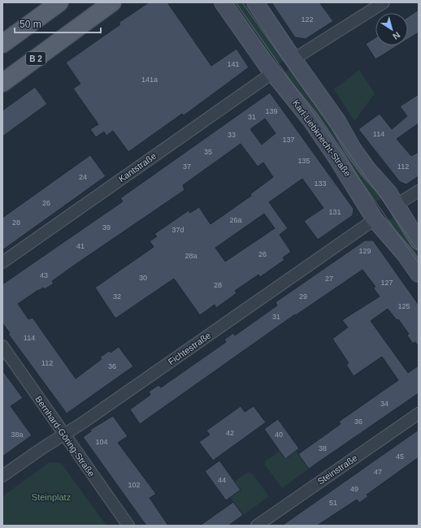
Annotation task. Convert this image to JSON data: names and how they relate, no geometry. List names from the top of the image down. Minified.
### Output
{"streets":{"main road":["B 2","Karl-Liebknecht-Straße"],"street":["Kantstraße","Fichtestraße","Bernhard-Göring-Straße","Steinstraße"]},"crossings":[["Karl-Liebknecht-Straße","Kantstraße"],["Karl-Liebknecht-Straße","Fichtestraße"],["Fichtestraße","Bernhard-Göring-Straße"]],"parks":["Steinplatz"],"house_numbers":["122","141","141a","139","31","114","33","137","35","135","37","112","24","133","26","131","26a","28","39","37d","41","129","26","28a","43","30","27","127","28","32","29","125","31","114","112","36","34","36","42","38a","40","104","38","45","47","44","102","49","51"],"scale_bar":"50 m","north":"bottom right"}
